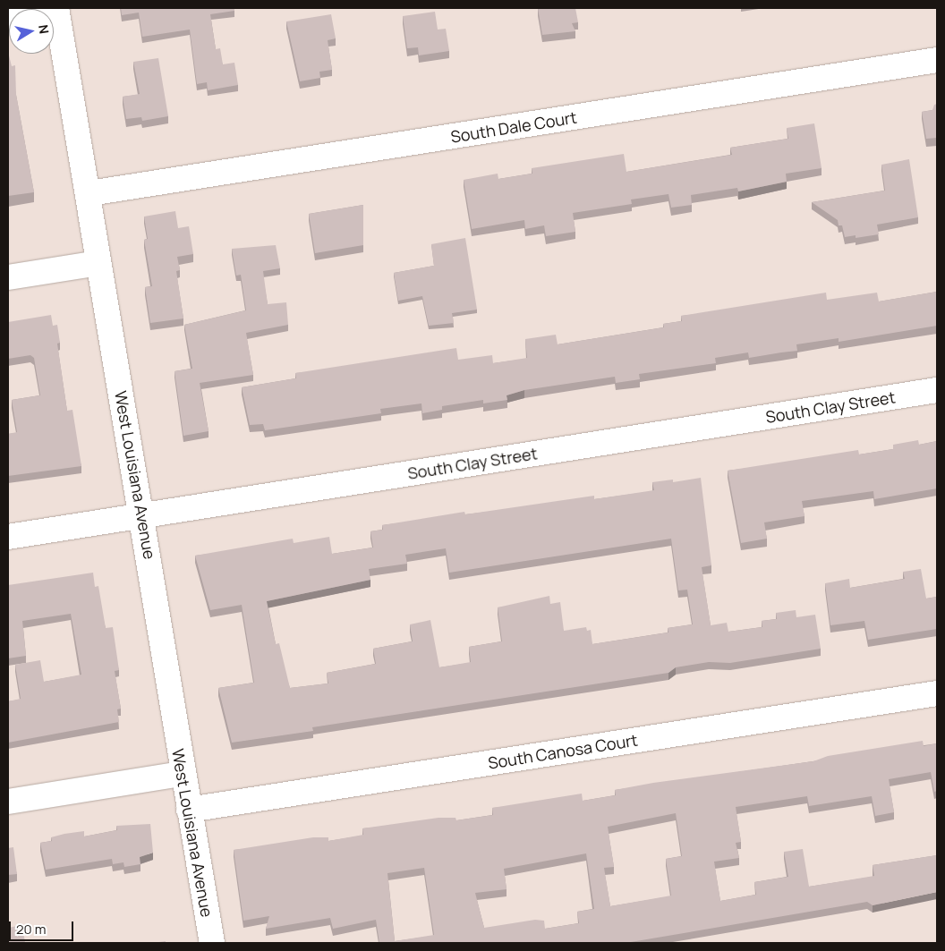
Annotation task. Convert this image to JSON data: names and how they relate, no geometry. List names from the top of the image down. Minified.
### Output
{"streets":{"street":["South Dale Court","South Clay Street","West Louisiana Avenue","South Canosa Court"]},"crossings":[["South Dale Court","West Louisiana Avenue"],["South Clay Street","West Louisiana Avenue"],["West Louisiana Avenue","South Canosa Court"]],"scale_bar":"20 m","north":"right"}
